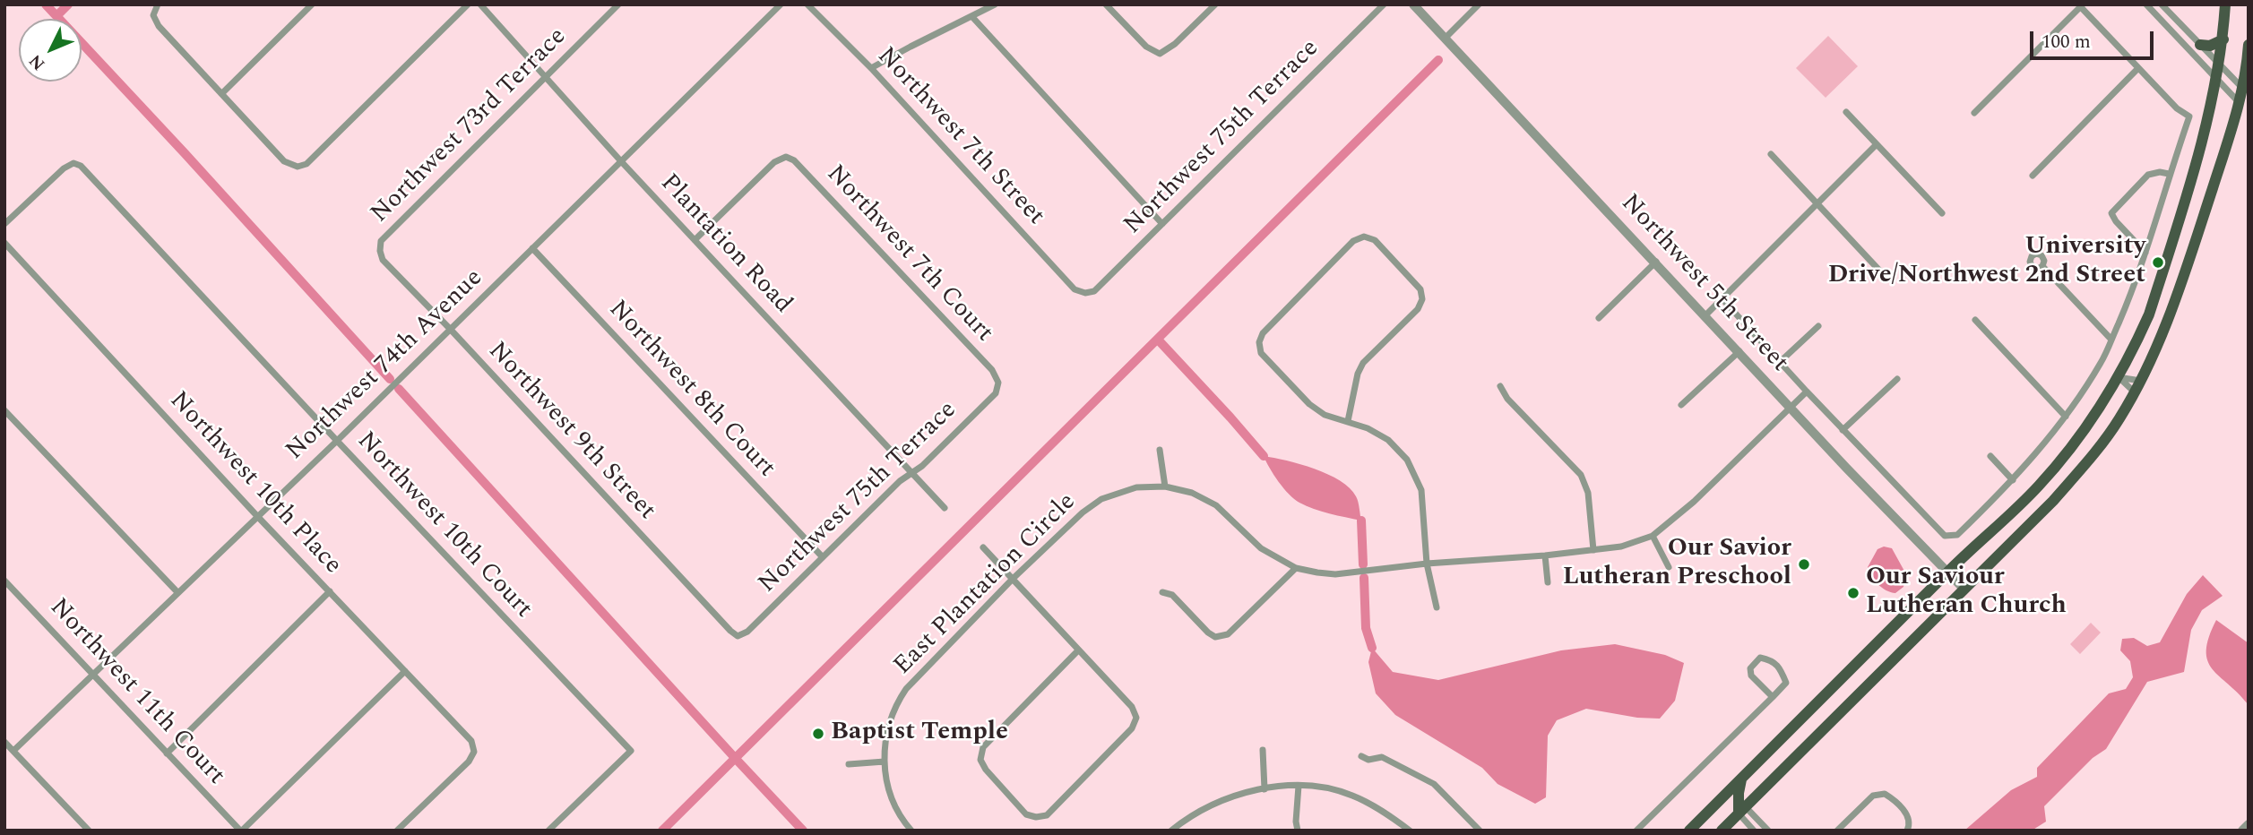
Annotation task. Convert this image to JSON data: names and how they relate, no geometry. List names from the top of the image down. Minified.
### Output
{"streets":{"street":["Northwest 73rd Terrace","Northwest 7th Street","Northwest 75th Terrace","Plantation Road","Northwest 7th Court","Northwest 5th Street","Northwest 74th Avenue","Northwest 8th Court","Northwest 9th Street","Northwest 10th Place","Northwest 10th Court","East Plantation Circle","Northwest 11th Court"]},"crossings":[["Northwest 73rd Terrace","Plantation Road"],["Northwest 73rd Terrace","Northwest 9th Street"],["Northwest 7th Street","Northwest 75th Terrace"],["Northwest 75th Terrace","Plantation Road"],["Northwest 75th Terrace","Northwest 7th Court"],["Northwest 75th Terrace","Northwest 8th Court"],["Northwest 75th Terrace","Northwest 9th Street"],["Plantation Road","Northwest 7th Court"],["Plantation Road","Northwest 74th Avenue"],["Northwest 5th Street","East Plantation Circle"],["Northwest 74th Avenue","Northwest 8th Court"],["Northwest 74th Avenue","Northwest 9th Street"],["Northwest 74th Avenue","Northwest 10th Place"],["Northwest 74th Avenue","Northwest 10th Court"],["Northwest 74th Avenue","Northwest 11th Court"]],"places":["University Drive/Northwest 2nd Street","Our Savior Lutheran Preschool","Our Saviour Lutheran Church","Baptist Temple"],"scale_bar":"100 m","north":"bottom left"}
